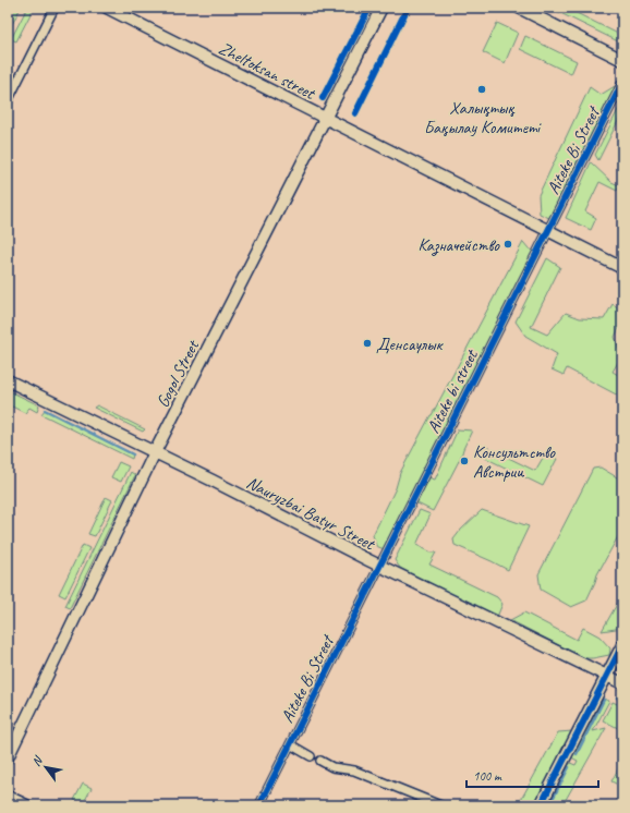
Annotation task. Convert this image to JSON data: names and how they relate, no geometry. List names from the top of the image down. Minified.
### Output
{"streets":{"main road":["Zheltoksan street","Gogol Street","Nauryzbai Batyr Street"],"street":["Aiteke Bi Street","Aiteke bi street"]},"crossings":[["Zheltoksan street","Aiteke Bi Street"],["Zheltoksan street","Gogol Street"],["Zheltoksan street","Aiteke bi street"],["Aiteke Bi Street","Aiteke bi street"],["Aiteke Bi Street","Nauryzbai Batyr Street"],["Gogol Street","Nauryzbai Batyr Street"],["Aiteke bi street","Nauryzbai Batyr Street"]],"places":["Халықтық Бақылау Комитеті","Казначейство","Денсаулык","Консультство Австрии"],"scale_bar":"100 m","north":"top left"}
